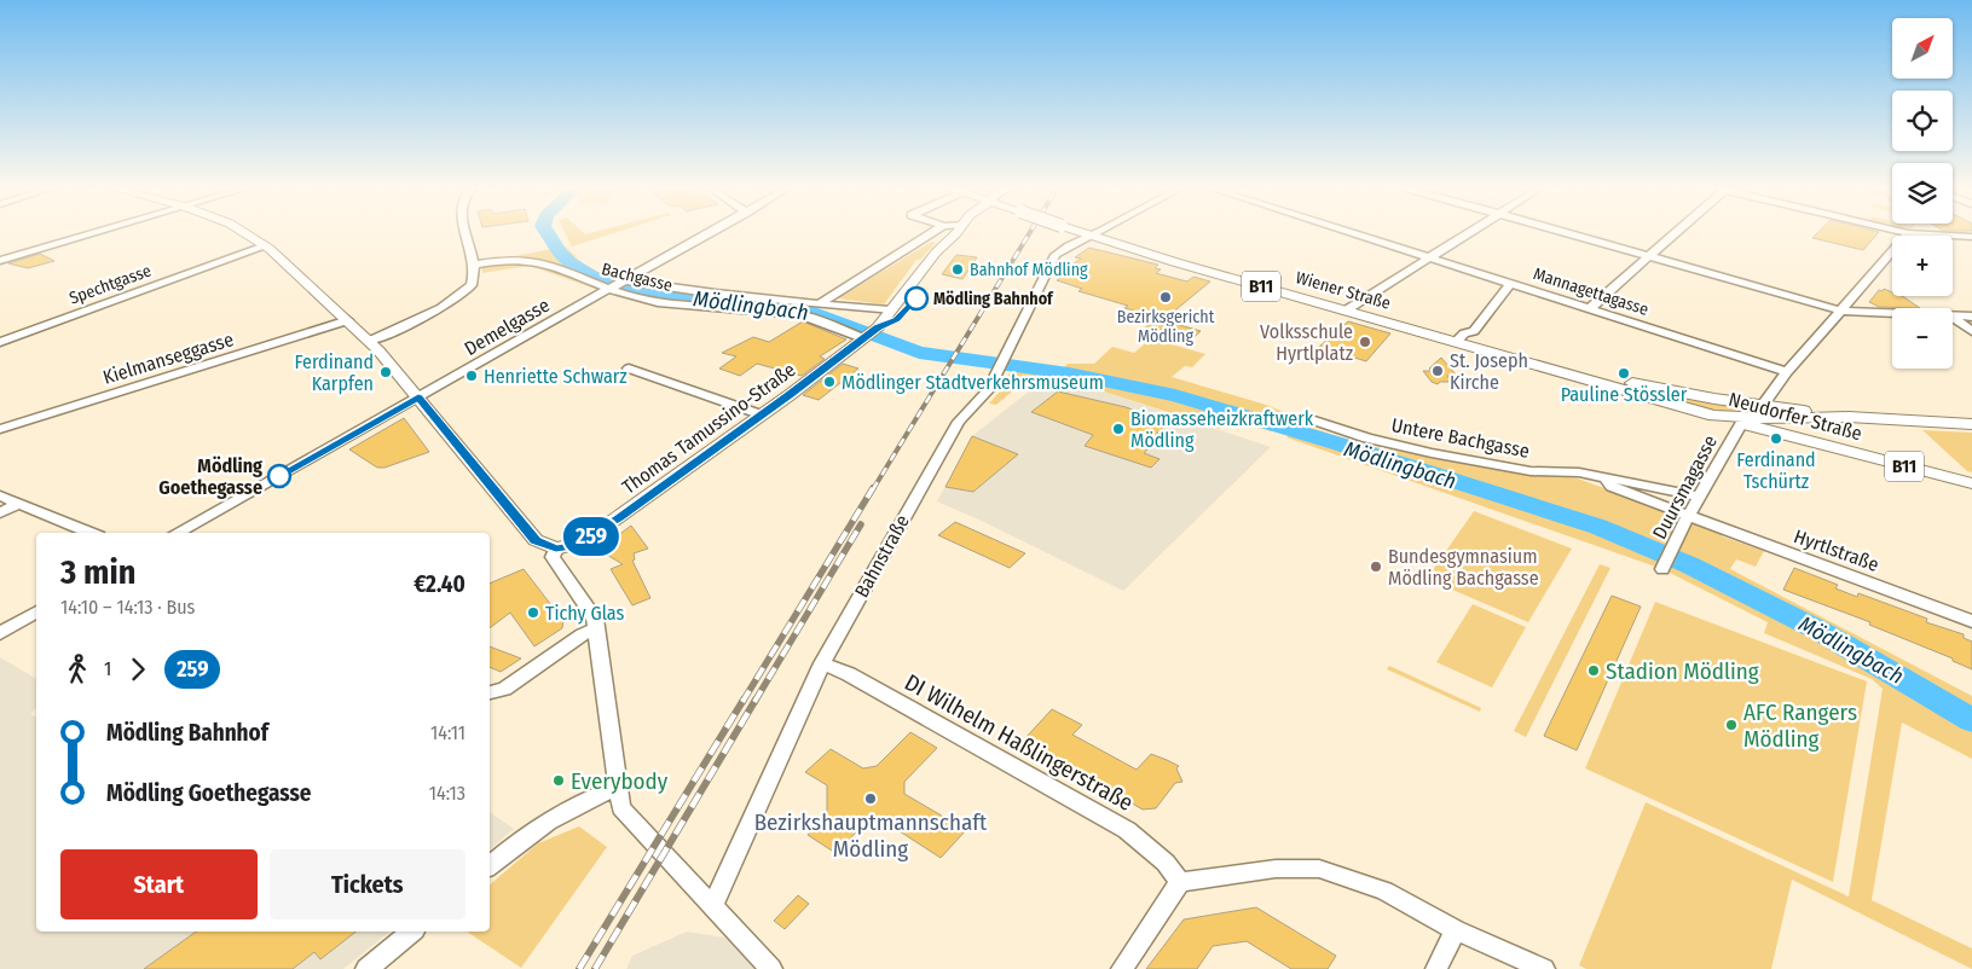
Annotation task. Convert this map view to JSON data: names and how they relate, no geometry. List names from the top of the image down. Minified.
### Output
{"streets":{"main road":["B11","Wiener Straße","Neudorfer Straße","Thomas Tamussino-Straße"],"street":["Bachgasse","Spechtgasse","Mannagettagasse","Demelgasse","Kielmanseggasse","Untere Bachgasse","Duursmagasse","Hyrtlstraße","Bahnstraße","DI Wilhelm Haßlingerstraße"]},"crossings":[["Bachgasse","Demelgasse"],["Bachgasse","Thomas Tamussino-Straße"],["Wiener Straße","Neudorfer Straße"],["Wiener Straße","Bahnstraße"],["Neudorfer Straße","Duursmagasse"],["Untere Bachgasse","Duursmagasse"],["Untere Bachgasse","Hyrtlstraße"],["Duursmagasse","Hyrtlstraße"],["Bahnstraße","DI Wilhelm Haßlingerstraße"]],"water":["Mödlingbach"],"places":["Bahnhof Mödling","Bezirksgericht Mödling","Mödling Bahnhof","Volksschule Hyrtlplatz","St. Joseph Kirche","Ferdinand Karpfen","Pauline Stössler","Henriette Schwarz","Mödlinger Stadtverkehrsmuseum","Biomasseheizkraftwerk Mödling","Ferdinand Tschürtz","Mödling Goethegasse","Bundesgymnasium Mödling Bachgasse","Tichy Glas","Stadion Mödling","AFC Rangers Mödling","Everybody","Bezirkshauptmannschaft Mödling"],"lines":["bus line 259"],"north":"top right","page":{"on_map":"259","map_buttons":["+","−"],"heading":["3 min","14:10 – 14:13 · Bus","€2.40"],"legs":["1","259"],"list":[{"name":"Mödling Bahnhof","value":"14:11"},{"name":"Mödling Goethegasse","value":"14:13"}],"buttons":["Start","Tickets"]}}
